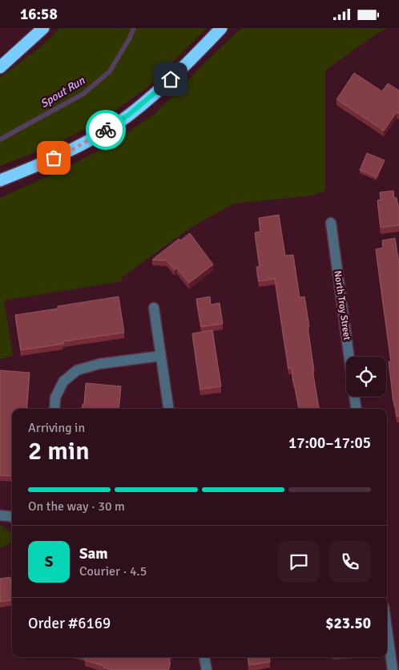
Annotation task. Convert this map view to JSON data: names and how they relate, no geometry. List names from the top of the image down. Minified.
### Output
{"streets":{"street":["North Troy Street"]},"water":["Spout Run"],"page":{"status":"16:58","heading":["2 min","Arriving in","17:00–17:05"],"panel":["Sam","Courier · 4.5","Order #6169","$23.50"],"bar":"On the way · 30 m","round":"S"}}
